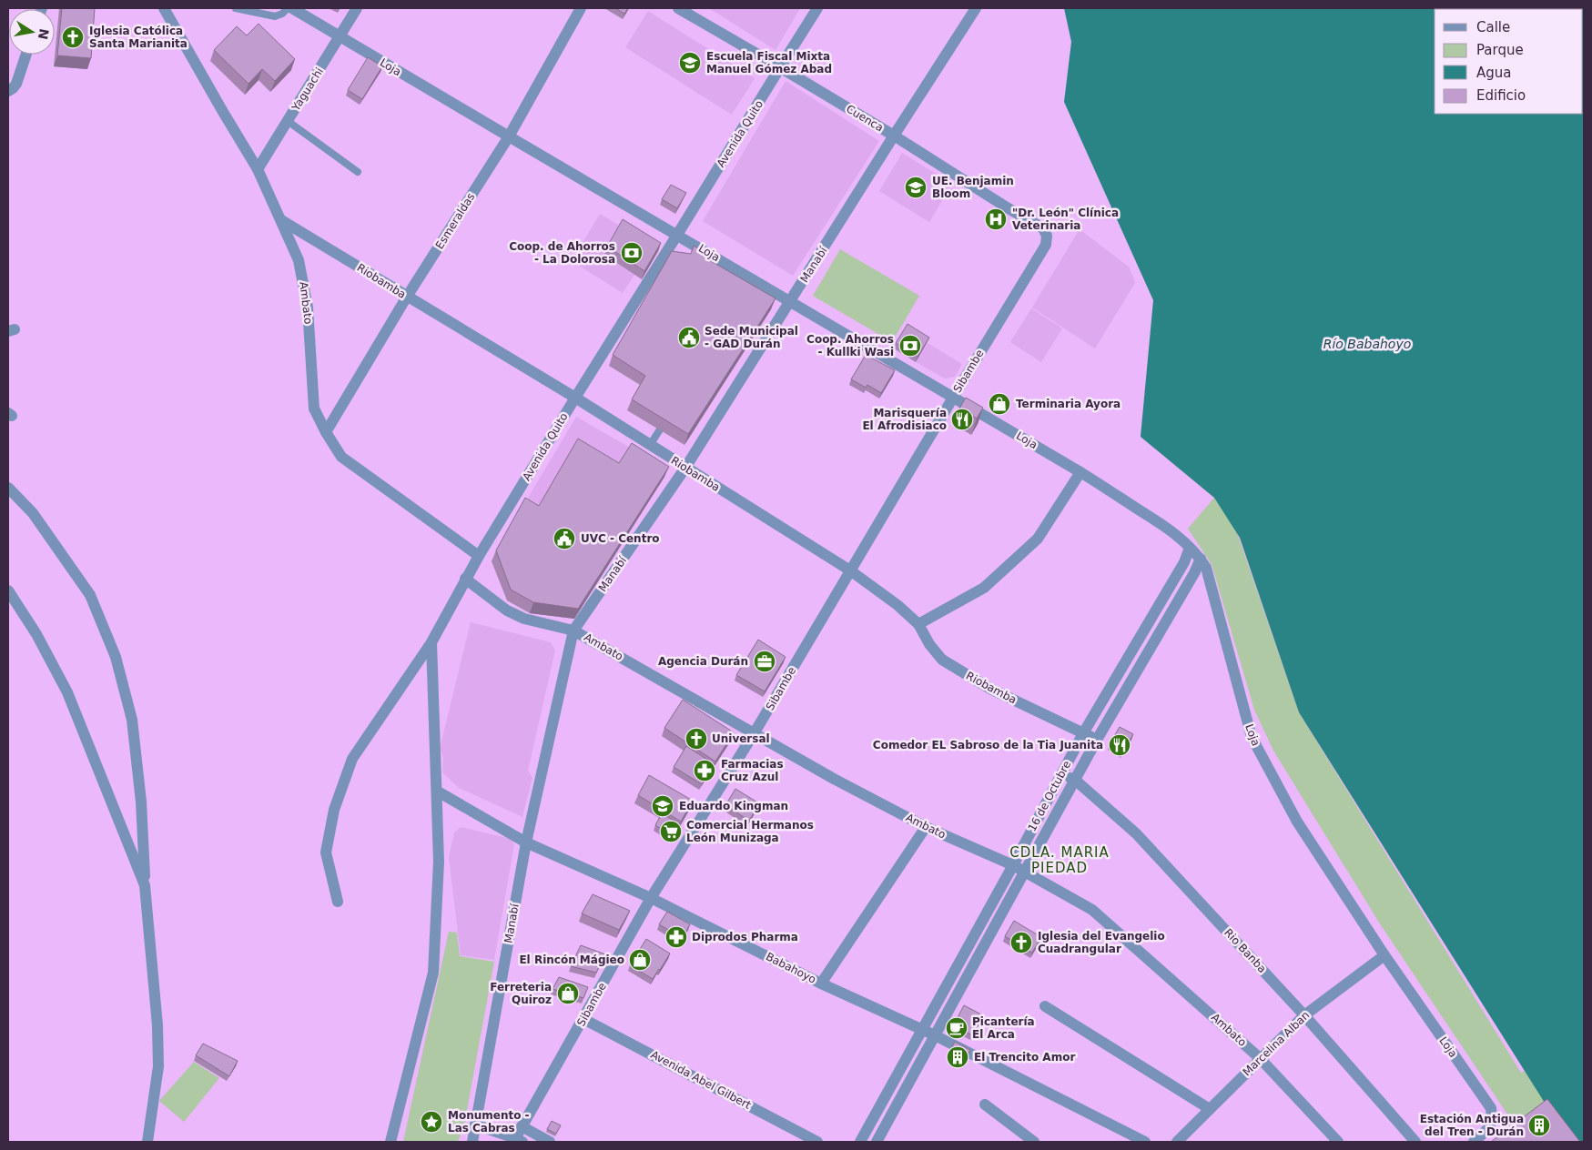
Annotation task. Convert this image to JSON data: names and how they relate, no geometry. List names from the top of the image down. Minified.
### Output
{"streets":{"street":["Loja","Yaguachi","Cuenca","Avenida Quito","Esmeraldas","Manabí","Riobamba","Ambato","Sibambe","16 de Octubre","Rio Banba","Babahoyo","Marcelina Alban","Avenida Abel Gilbert"]},"crossings":[["Loja","Yaguachi"],["Loja","Avenida Quito"],["Loja","Esmeraldas"],["Loja","Manabí"],["Loja","Sibambe"],["Loja","16 de Octubre"],["Loja","Marcelina Alban"],["Yaguachi","Ambato"],["Cuenca","Avenida Quito"],["Cuenca","Manabí"],["Cuenca","Sibambe"],["Avenida Quito","Riobamba"],["Avenida Quito","Ambato"],["Esmeraldas","Riobamba"],["Esmeraldas","Ambato"],["Manabí","Riobamba"],["Manabí","Ambato"],["Manabí","Babahoyo"],["Riobamba","Ambato"],["Riobamba","Sibambe"],["Riobamba","16 de Octubre"],["Ambato","Sibambe"],["Ambato","16 de Octubre"],["Ambato","Marcelina Alban"],["Sibambe","Babahoyo"],["Sibambe","Avenida Abel Gilbert"],["16 de Octubre","Rio Banba"],["16 de Octubre","Babahoyo"],["Rio Banba","Marcelina Alban"]],"districts":["CDLA. MARIA PIEDAD"],"water":["Río Babahoyo"],"places":{"church":["Iglesia Católica Santa Marianita","Universal","Iglesia del Evangelio Cuadrangular"],"school or university":["Escuela Fiscal Mixta Manuel Gómez Abad","UE. Benjamin Bloom","Eduardo Kingman"],"hospital":["\"Dr. León\" Clínica Veterinaria"],"bank":["Coop. de Ahorros - La Dolorosa","Coop. Ahorros - Kullki Wasi"],"public building":["Sede Municipal - GAD Durán","UVC - Centro"],"shop":["Terminaria Ayora","El Rincón Mágieo","Ferreteria Quiroz"],"restaurant":["Marisquería El Afrodisiaco","Comedor EL Sabroso de la Tia Juanita"],"office":["Agencia Durán"],"pharmacy":["Farmacias Cruz Azul","Diprodos Pharma"],"supermarket":["Comercial Hermanos León Munizaga"],"cafe":["Picantería El Arca"],"building":["El Trencito Amor","Estación Antigua del Tren - Durán"],"place":["Monumento - Las Cabras"]},"legend":["Calle","Parque","Agua","Edificio"],"north":"right"}
